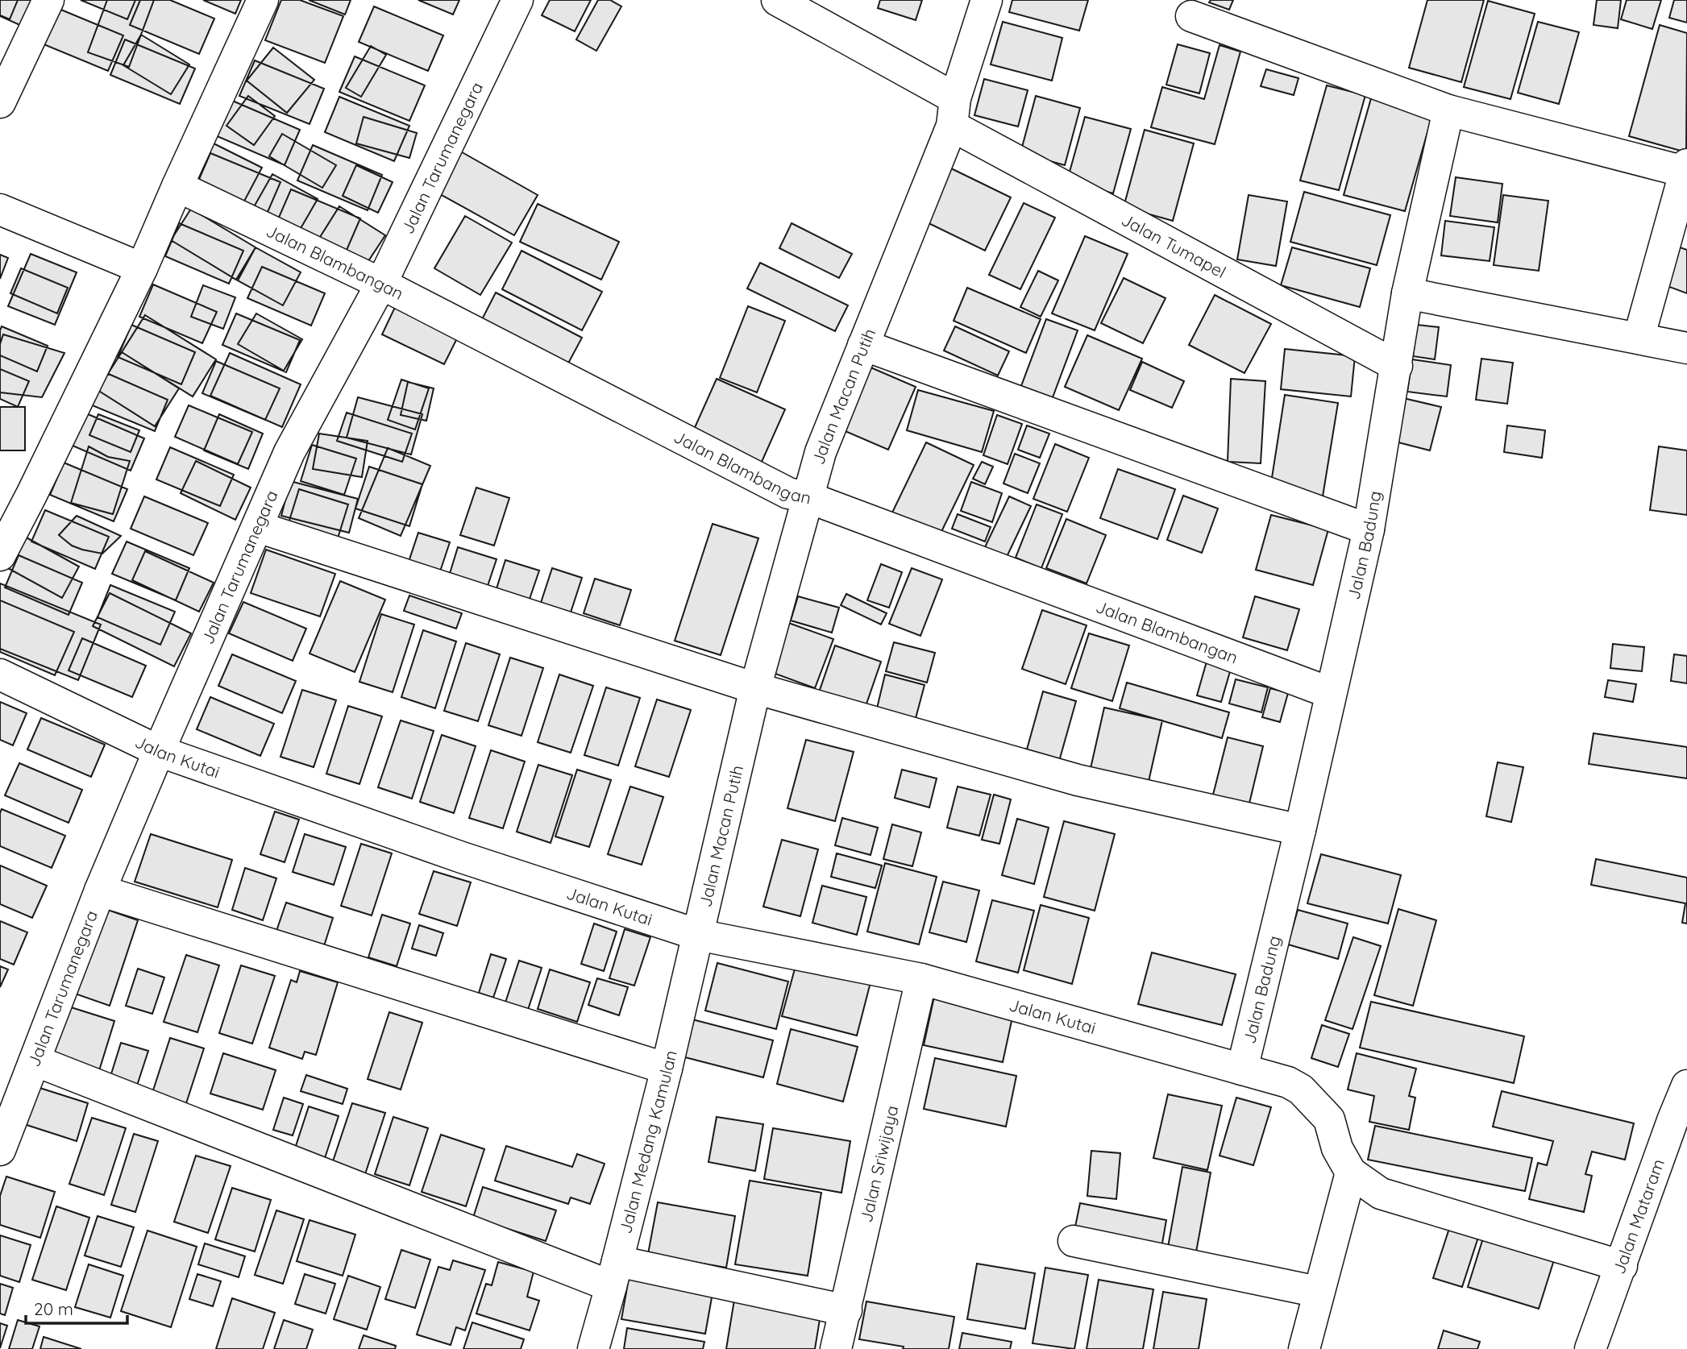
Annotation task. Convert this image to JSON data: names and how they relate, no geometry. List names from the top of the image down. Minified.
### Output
{"streets":{"street":["Jalan Tarumanegara","Jalan Tumapel","Jalan Blambangan","Jalan Macan Putih","Jalan Badung","Jalan Kutai","Jalan Medang Kamulan","Jalan Sriwijaya","Jalan Mataram"]},"crossings":[["Jalan Tarumanegara","Jalan Blambangan"],["Jalan Tarumanegara","Jalan Kutai"],["Jalan Tumapel","Jalan Macan Putih"],["Jalan Tumapel","Jalan Badung"],["Jalan Blambangan","Jalan Macan Putih"],["Jalan Blambangan","Jalan Badung"],["Jalan Macan Putih","Jalan Kutai"],["Jalan Macan Putih","Jalan Medang Kamulan"],["Jalan Badung","Jalan Kutai"],["Jalan Kutai","Jalan Medang Kamulan"],["Jalan Kutai","Jalan Sriwijaya"]],"scale_bar":"20 m"}
